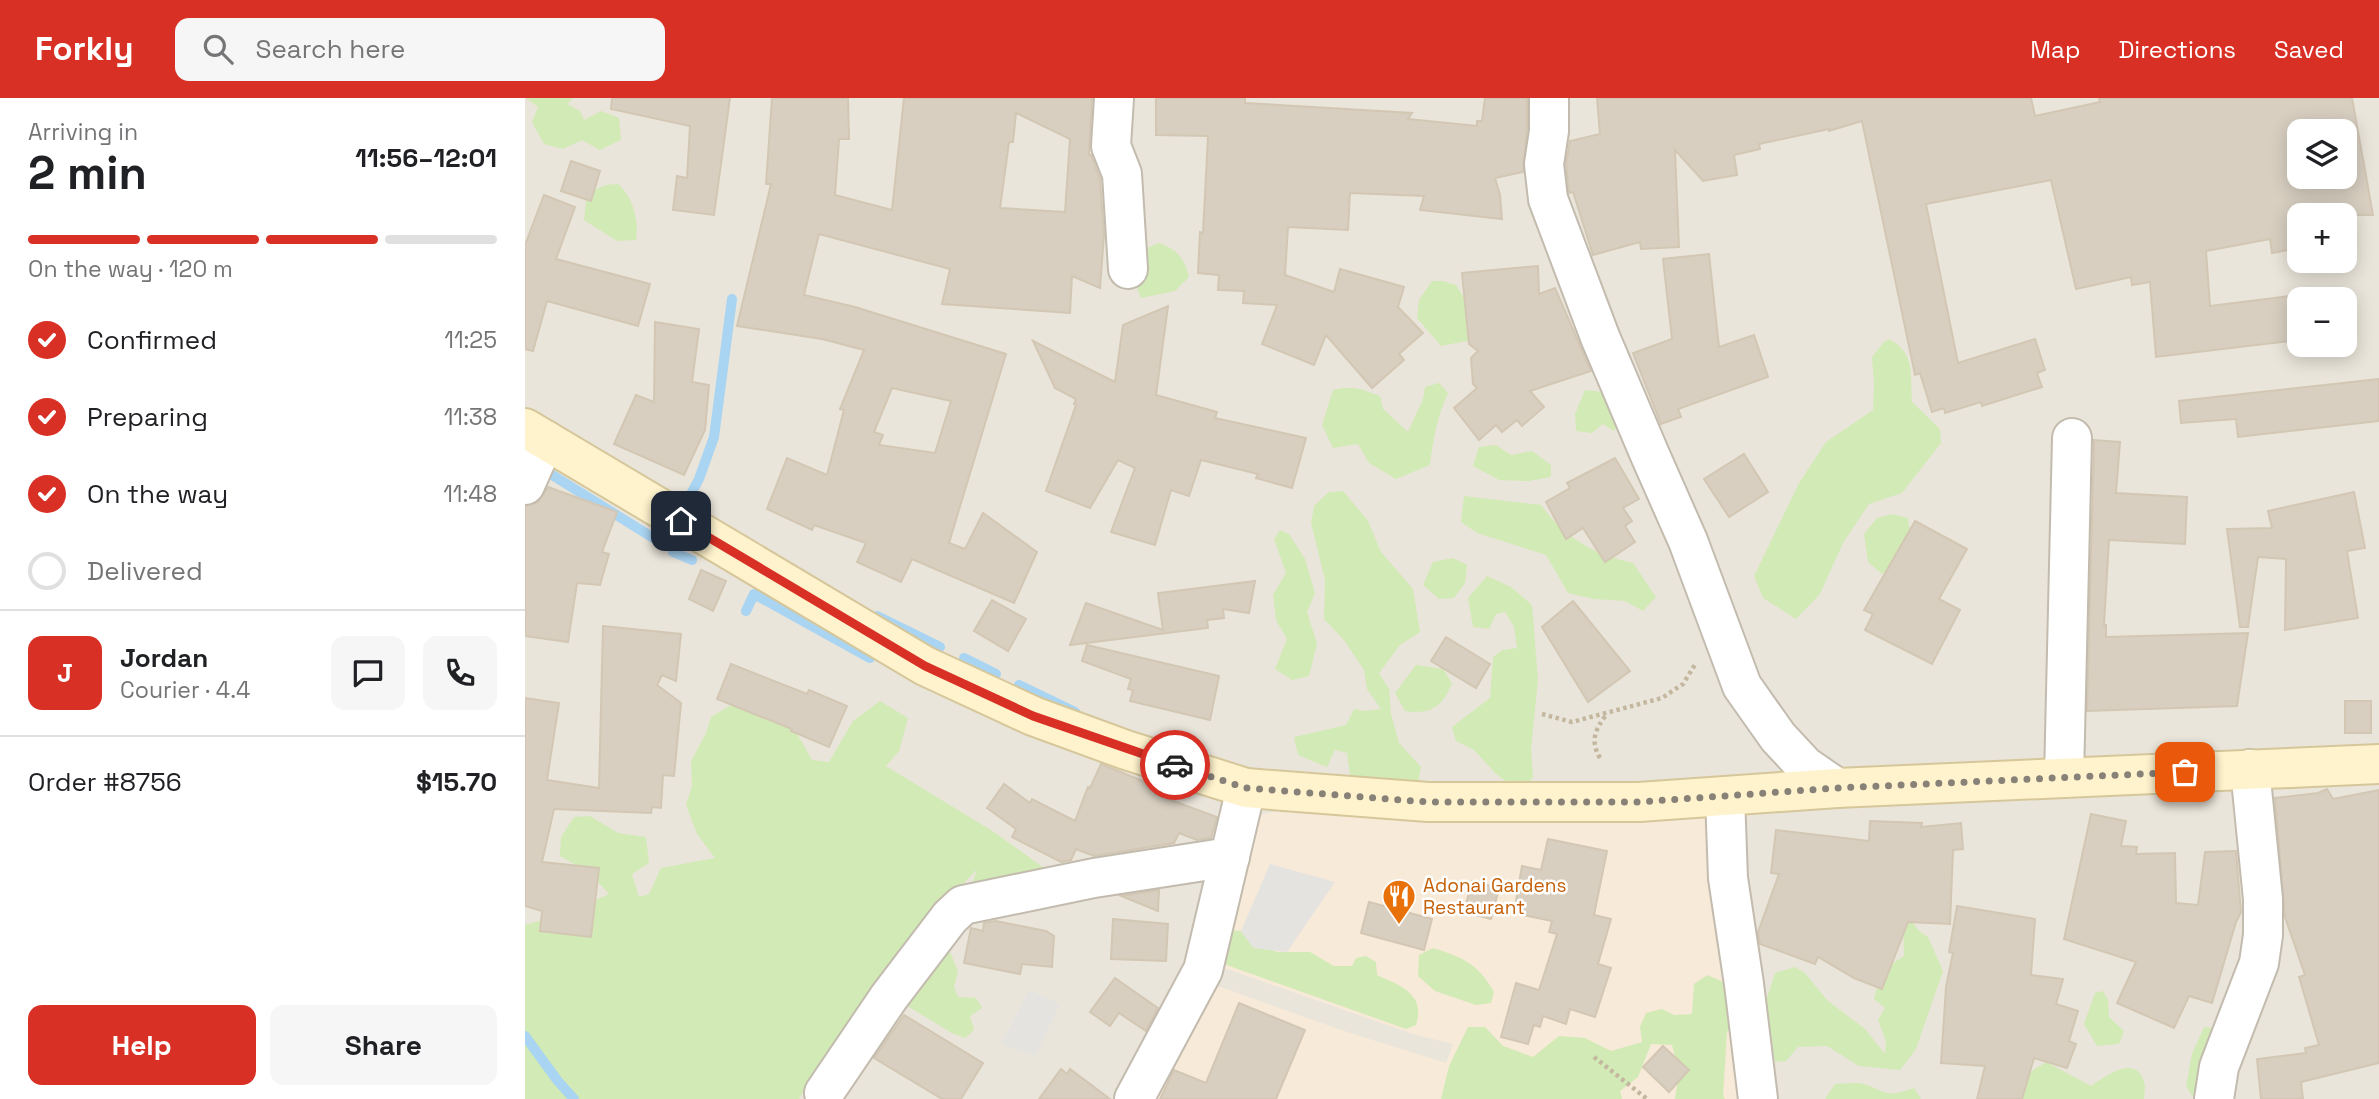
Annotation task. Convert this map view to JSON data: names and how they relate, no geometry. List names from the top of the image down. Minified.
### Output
{"places":{"restaurant":["Adonai Gardens Restaurant"]},"page":{"header":"Forkly","search":"Search here","nav":["Map","Directions","Saved"],"heading":["2 min","Arriving in","11:56–12:01"],"panel":["Jordan","Courier · 4.4","Order #8756","$15.70"],"map_buttons":["+","−"],"bar":"On the way · 120 m","list":[["Confirmed","11:25"],["Preparing","11:38"],["On the way","11:48"],"Delivered"],"round":"J","buttons":["Help","Share"]}}
